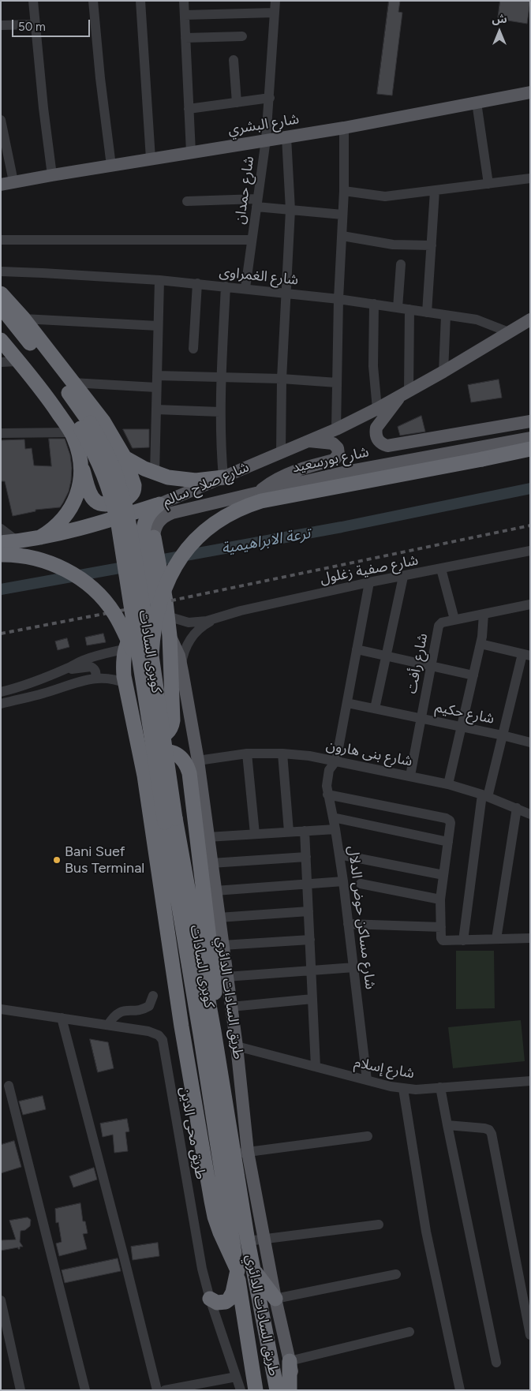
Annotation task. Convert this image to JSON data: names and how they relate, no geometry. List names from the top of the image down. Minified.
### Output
{"streets":{"highway":["شارع صلاح سالم","كوبرى السادات","طريق السادات الدائري"],"main road":["شارع البشري","شارع بورسعيد"],"street":["شارع حمدان","شارع الغمراوى","شارع صفية زغلول","شارع رأفت","شارع حكيم","شارع بنى هارون","شارع مساكن حوض الدلال","شارع إسلام","طريق محى الدين"]},"crossings":[["شارع البشري","شارع حمدان"],["شارع حمدان","شارع الغمراوى"],["شارع الغمراوى","شارع صلاح سالم"],["شارع صفية زغلول","شارع مساكن حوض الدلال"],["شارع صفية زغلول","طريق السادات الدائري"],["كوبرى السادات","طريق السادات الدائري"],["شارع رأفت","شارع حكيم"],["شارع رأفت","شارع بنى هارون"],["شارع حكيم","شارع مساكن حوض الدلال"],["شارع بنى هارون","شارع مساكن حوض الدلال"],["شارع بنى هارون","طريق السادات الدائري"],["شارع مساكن حوض الدلال","شارع إسلام"],["طريق السادات الدائري","شارع إسلام"]],"water":["ترعة الابراهيمية"],"places":["Bani Suef Bus Terminal"],"scale_bar":"50 m","north":"top"}
